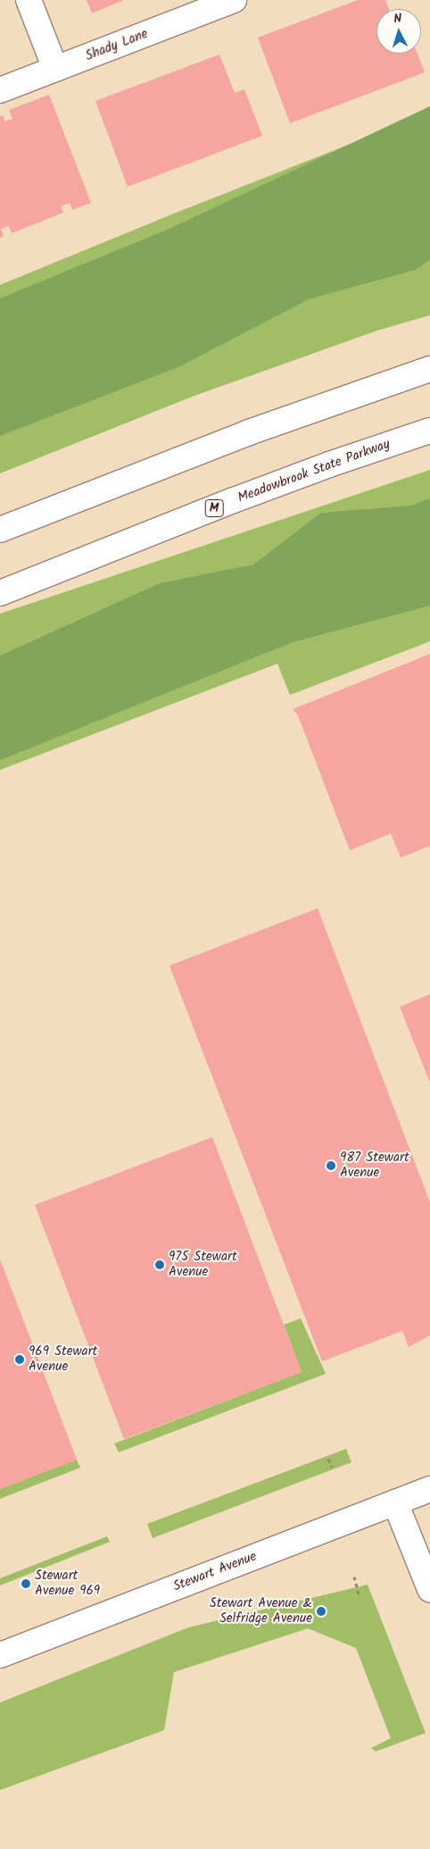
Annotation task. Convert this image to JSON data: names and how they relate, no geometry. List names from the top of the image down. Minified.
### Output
{"streets":{"main road":["Shady Lane","Meadowbrook State Parkway","M","Stewart Avenue"]},"places":["987 Stewart Avenue","975 Stewart Avenue","969 Stewart Avenue","Stewart Avenue 969","Stewart Avenue & Selfridge Avenue"],"north":"top"}
